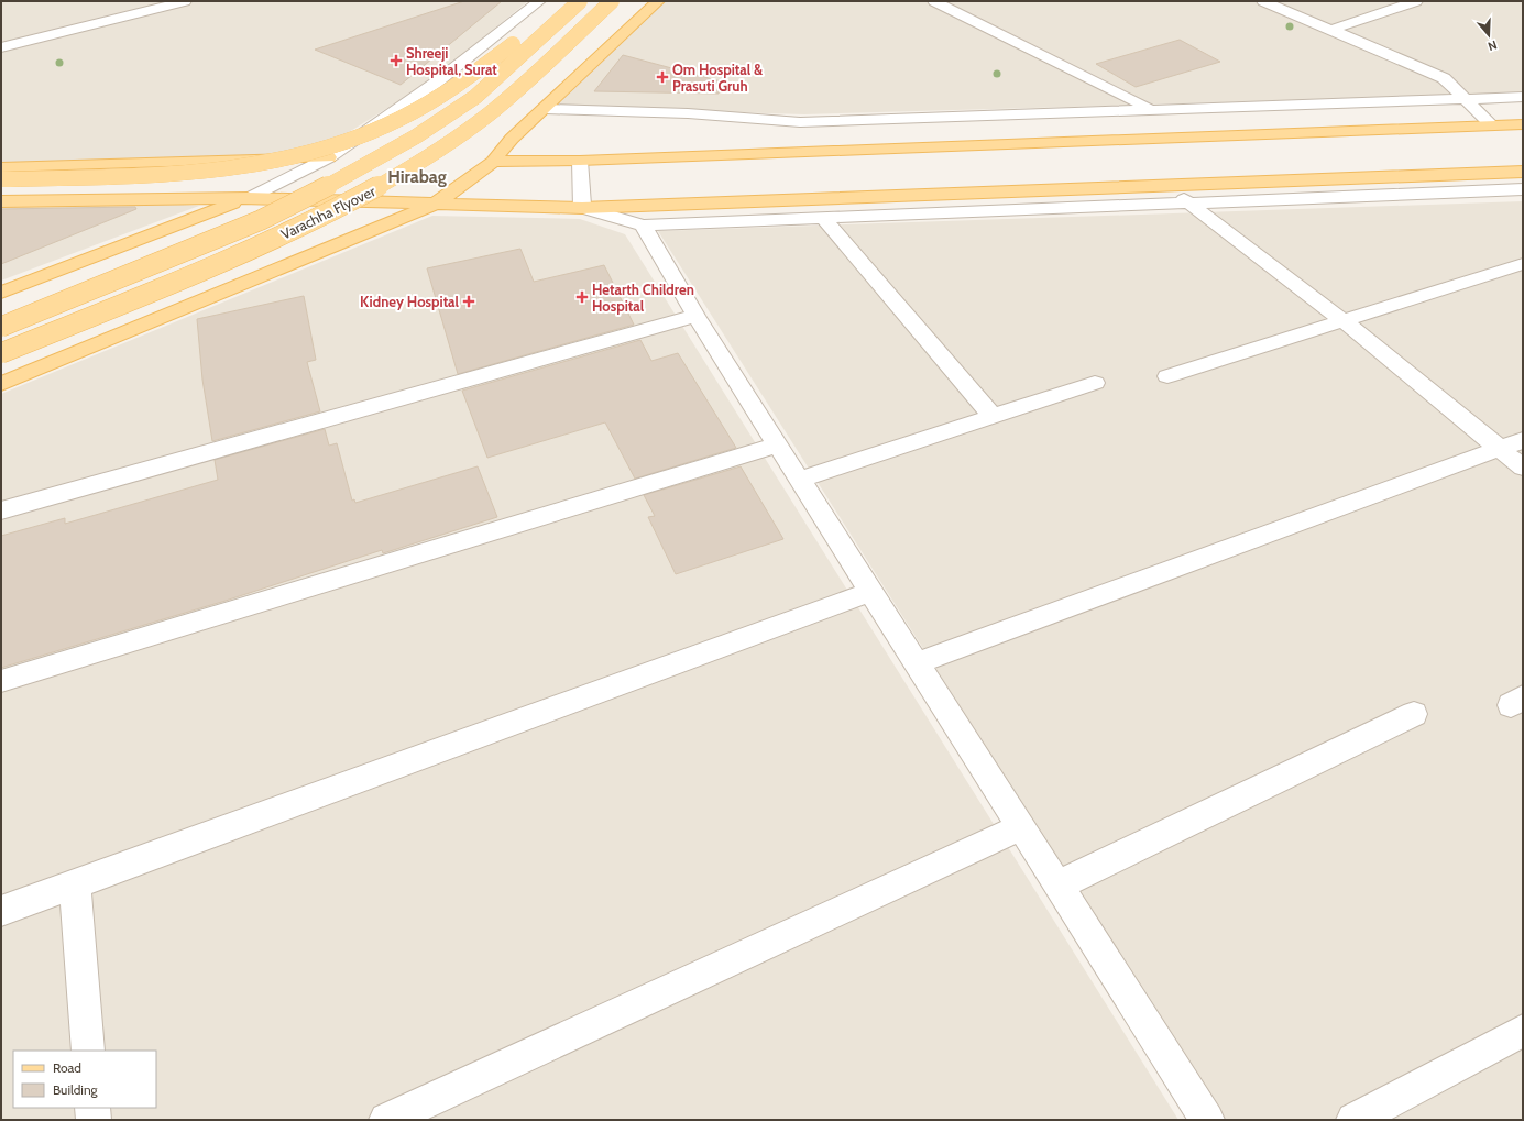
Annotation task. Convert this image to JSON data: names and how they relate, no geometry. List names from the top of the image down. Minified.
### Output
{"streets":{"main road":["Varachha Flyover"]},"districts":["Hirabag"],"places":{"health":["Shreeji Hospital, Surat","Om Hospital & Prasuti Gruh","Hetarth Children Hospital","Kidney Hospital"]},"legend":["Road","Building"],"north":"bottom"}
